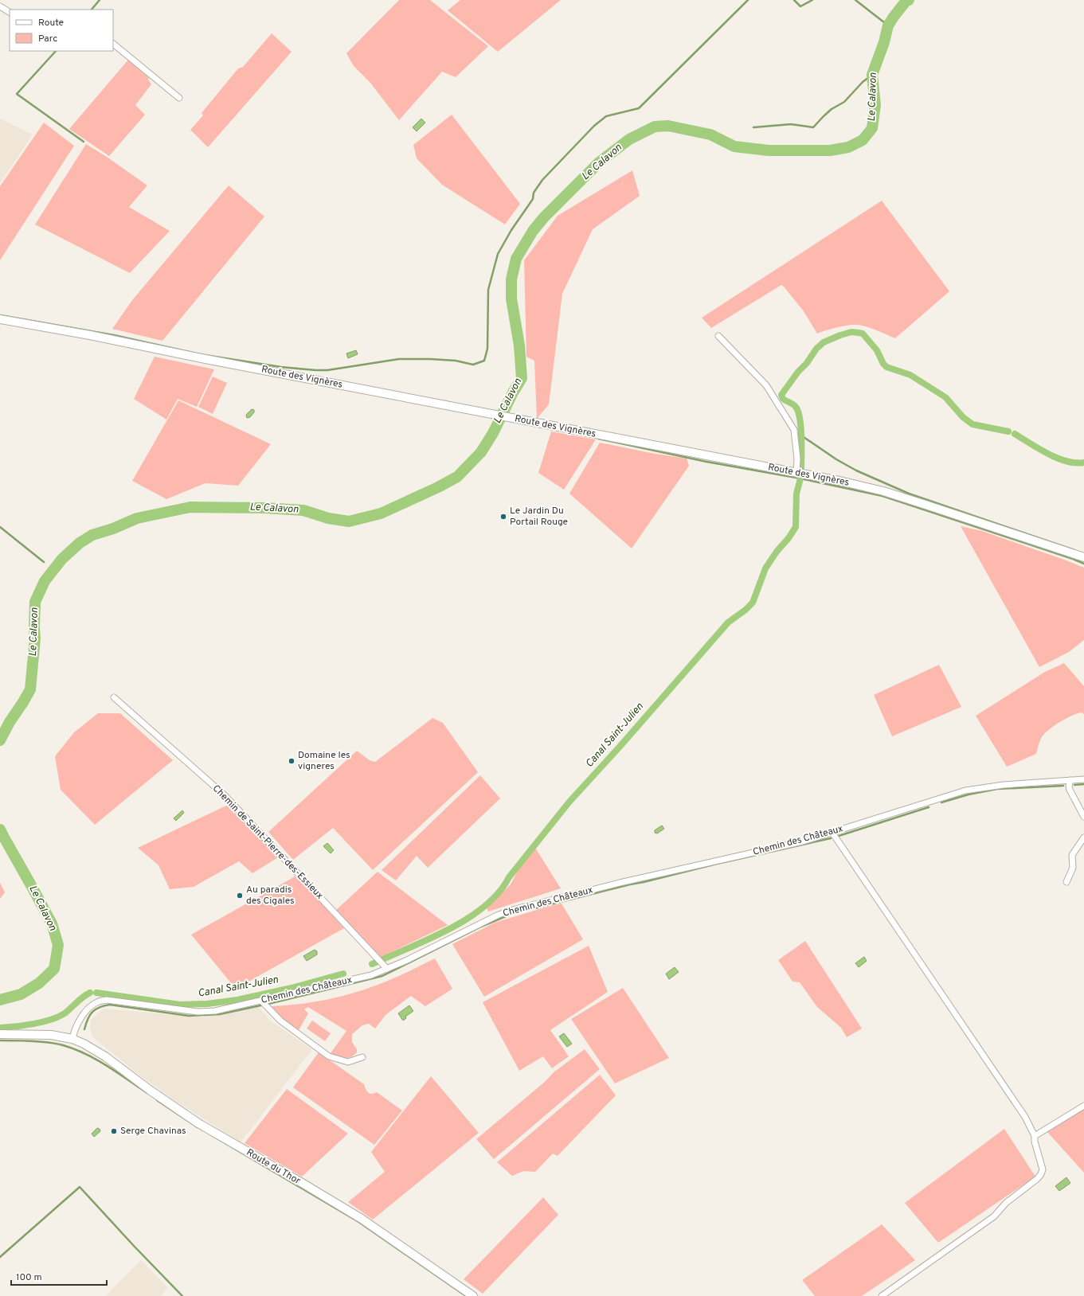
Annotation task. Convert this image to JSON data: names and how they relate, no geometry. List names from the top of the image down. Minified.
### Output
{"streets":{"street":["Route des Vignères","Chemin des Châteaux","Chemin de Saint-Pierre-des-Essieux","Route du Thor"]},"crossings":[["Chemin des Châteaux","Chemin de Saint-Pierre-des-Essieux"],["Chemin des Châteaux","Route du Thor"]],"water":["Le Calavon","Canal Saint-Julien"],"places":["Le Jardin Du Portail Rouge","Domaine les vigneres","Au paradis des Cigales","Serge Chavinas"],"legend":["Route","Parc"],"scale_bar":"100 m"}
